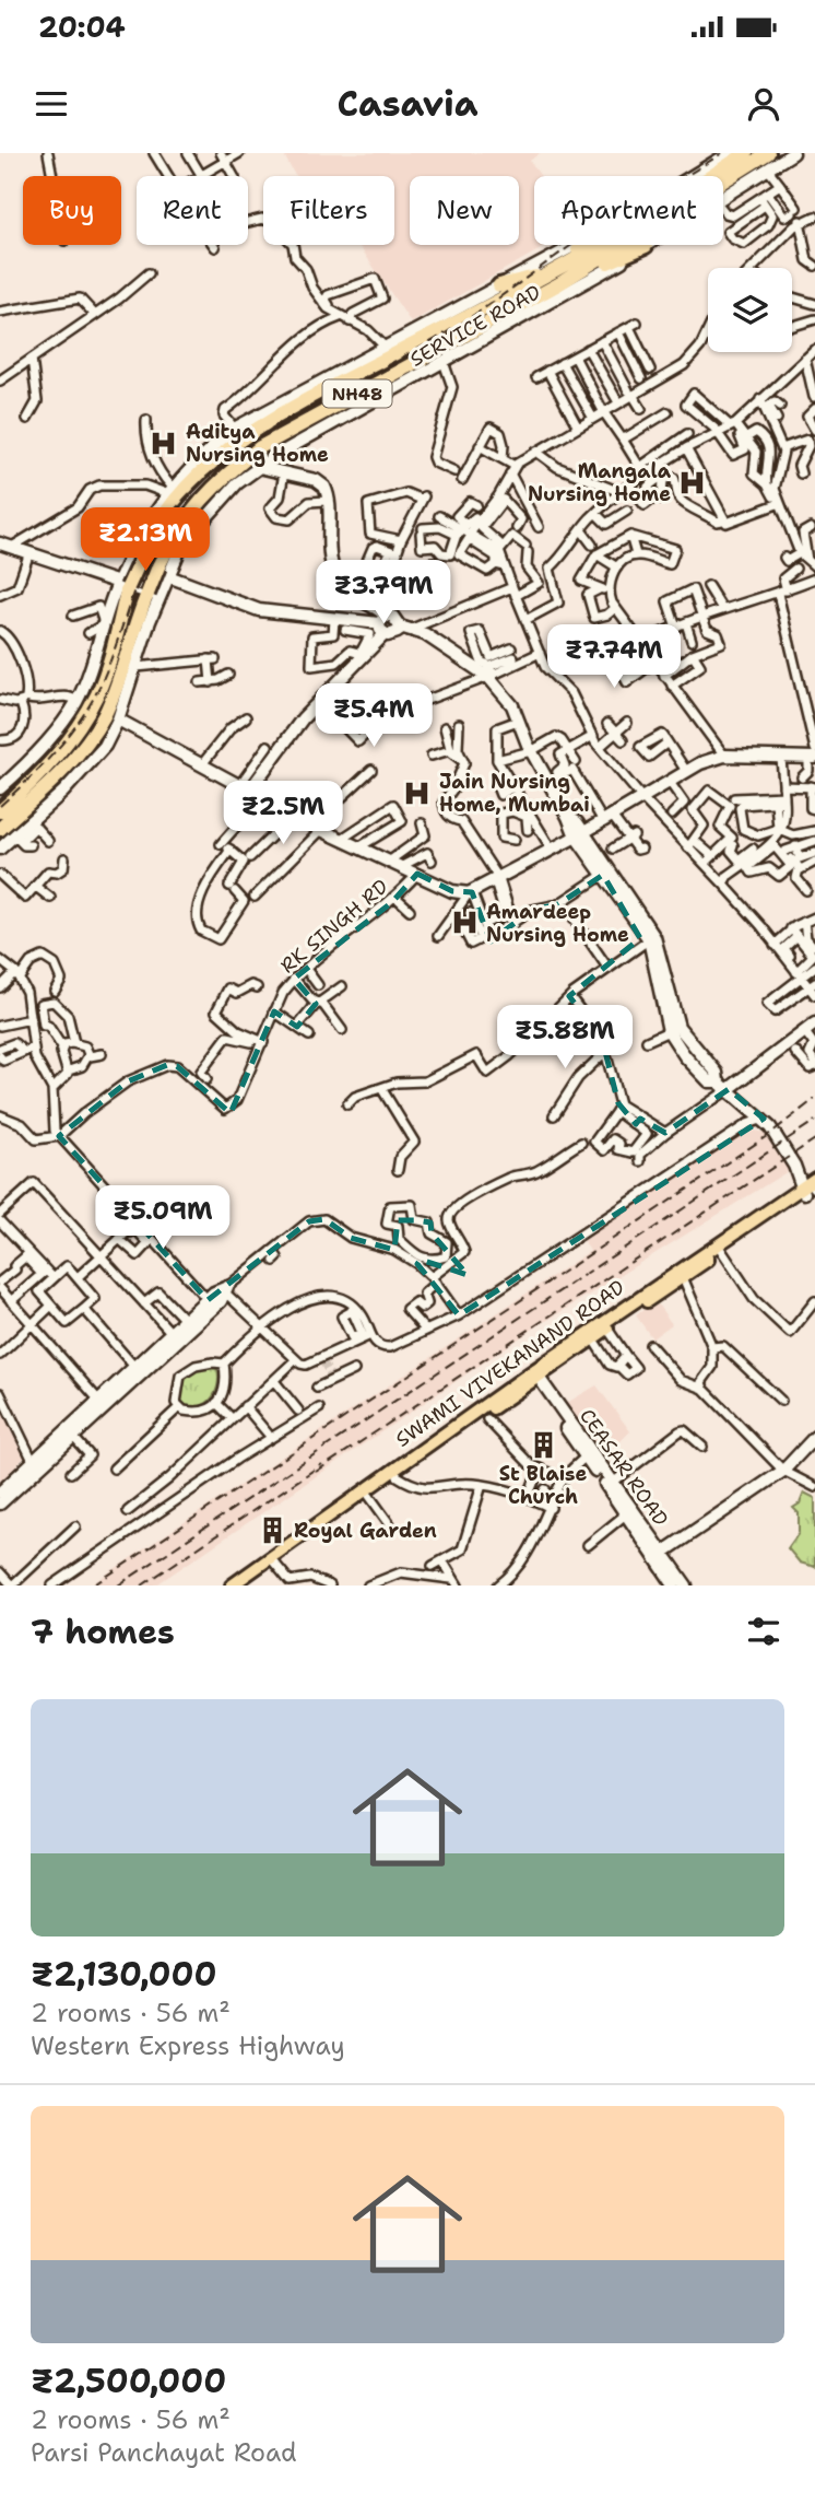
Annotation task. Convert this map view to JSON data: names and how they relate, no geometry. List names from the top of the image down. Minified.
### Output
{"streets":{"highway":["NH48"],"main road":["SWAMI VIVEKANAND ROAD"],"street":["SERVICE ROAD","RK SINGH RD","CEASAR ROAD"]},"crossings":[["SERVICE ROAD","NH48"],["SWAMI VIVEKANAND ROAD","CEASAR ROAD"]],"places":{"hospital":["Aditya Nursing Home","Mangala Nursing Home","Jain Nursing Home, Mumbai","Amardeep Nursing Home"],"building":["St Blaise Church","Royal Garden"]},"page":{"status":"20:04","header":"Casavia","chip":["Buy","Rent","Filters","New","Apartment"],"price":["₹2.13M","₹3.79M","₹7.74M","₹5.4M","₹2.5M","₹5.88M","₹5.09M"],"heading":"7 homes","list":[{"name":"₹2,130,000","note":"2 rooms · 56 m² · Western Express Highway"},{"name":"₹2,500,000","note":"2 rooms · 56 m² · Parsi Panchayat Road"}]}}
